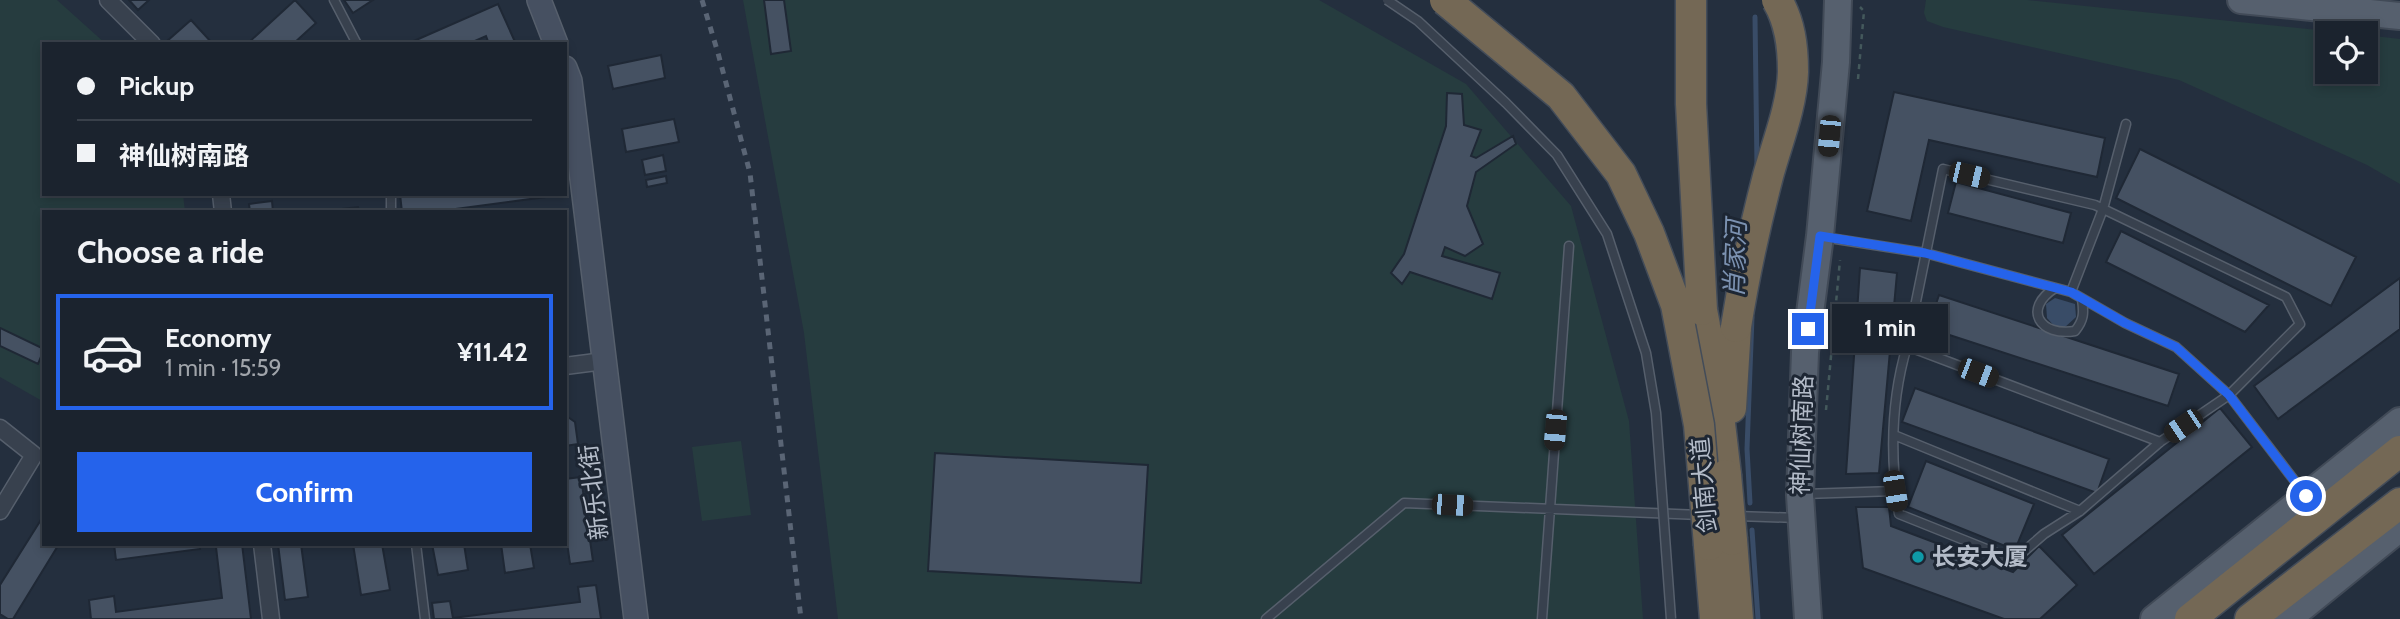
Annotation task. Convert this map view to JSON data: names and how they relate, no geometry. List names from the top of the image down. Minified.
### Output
{"streets":{"highway":["剑南大道"],"main road":["神仙树南路"],"street":["新乐北街"]},"water":["肖家河"],"places":["长安大厦"],"page":{"banner":["Pickup","神仙树南路"],"heading":"Choose a ride","list":[{"name":"Economy","note":"1 min · 15:59","value":"¥11.42"}],"bubble":"1 min","buttons":"Confirm"}}
